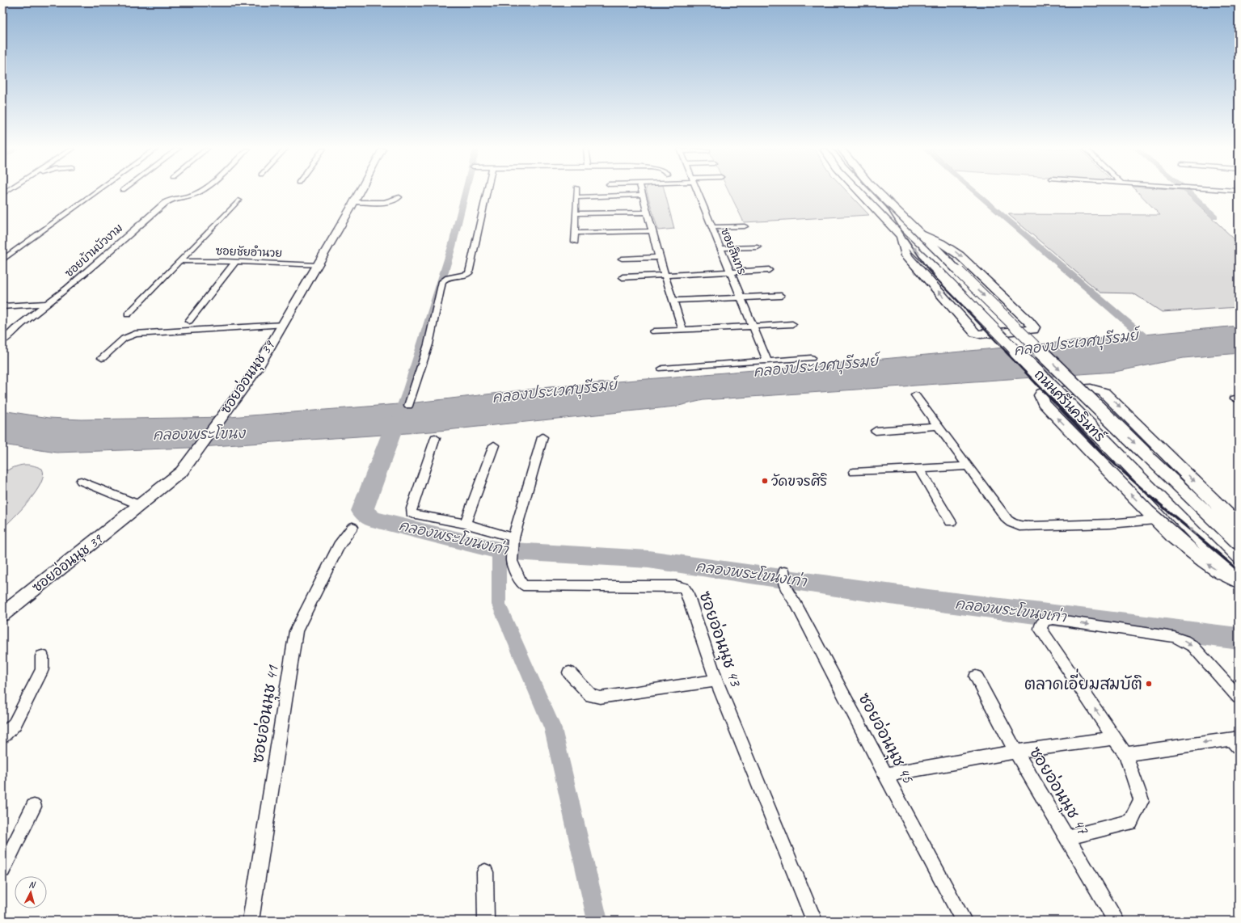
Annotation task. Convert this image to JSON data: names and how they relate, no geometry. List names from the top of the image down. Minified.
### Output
{"streets":{"main road":["ถนนศรีนครินทร์"],"street":["ซอยบ้านบัวงาม","ซอยสินทร","ซอยชัยอำนวย","ซอยอ่อนนุช 39","ซอยอ่อนนุช 43","ซอยอ่อนนุช 41","ซอยอ่อนนุช 45","ซอยอ่อนนุช 47"]},"crossings":[["ซอยชัยอำนวย","ซอยอ่อนนุช 39"]],"water":["คลองประเวศบุรีรมย์","คลองพระโขนง","คลองพระโขนงเก่า"],"places":["วัดขจรศิริ","ตลาดเอี่ยมสมบัติ"],"north":"top"}
